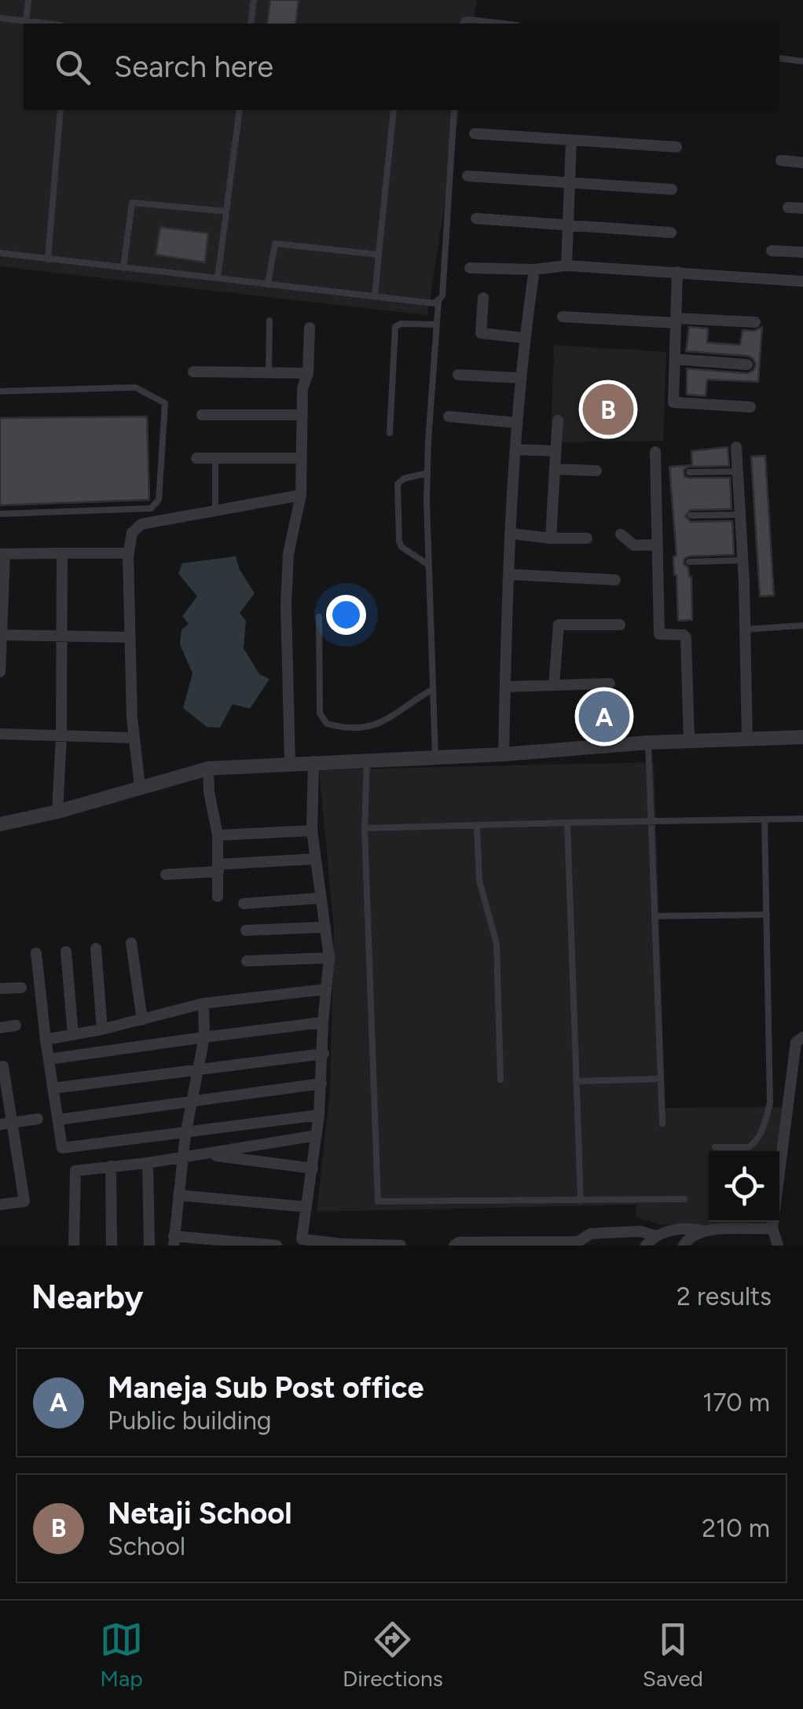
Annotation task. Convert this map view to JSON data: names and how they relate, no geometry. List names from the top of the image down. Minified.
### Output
{"page":{"search":"Search here","pins":["B","A"],"heading":["Nearby","2 results"],"list":[{"mark":"A","name":"Maneja Sub Post office","note":"Public building","value":"170 m"},{"mark":"B","name":"Netaji School","note":"School","value":"210 m"}],"nav":["Map","Directions","Saved"]}}
